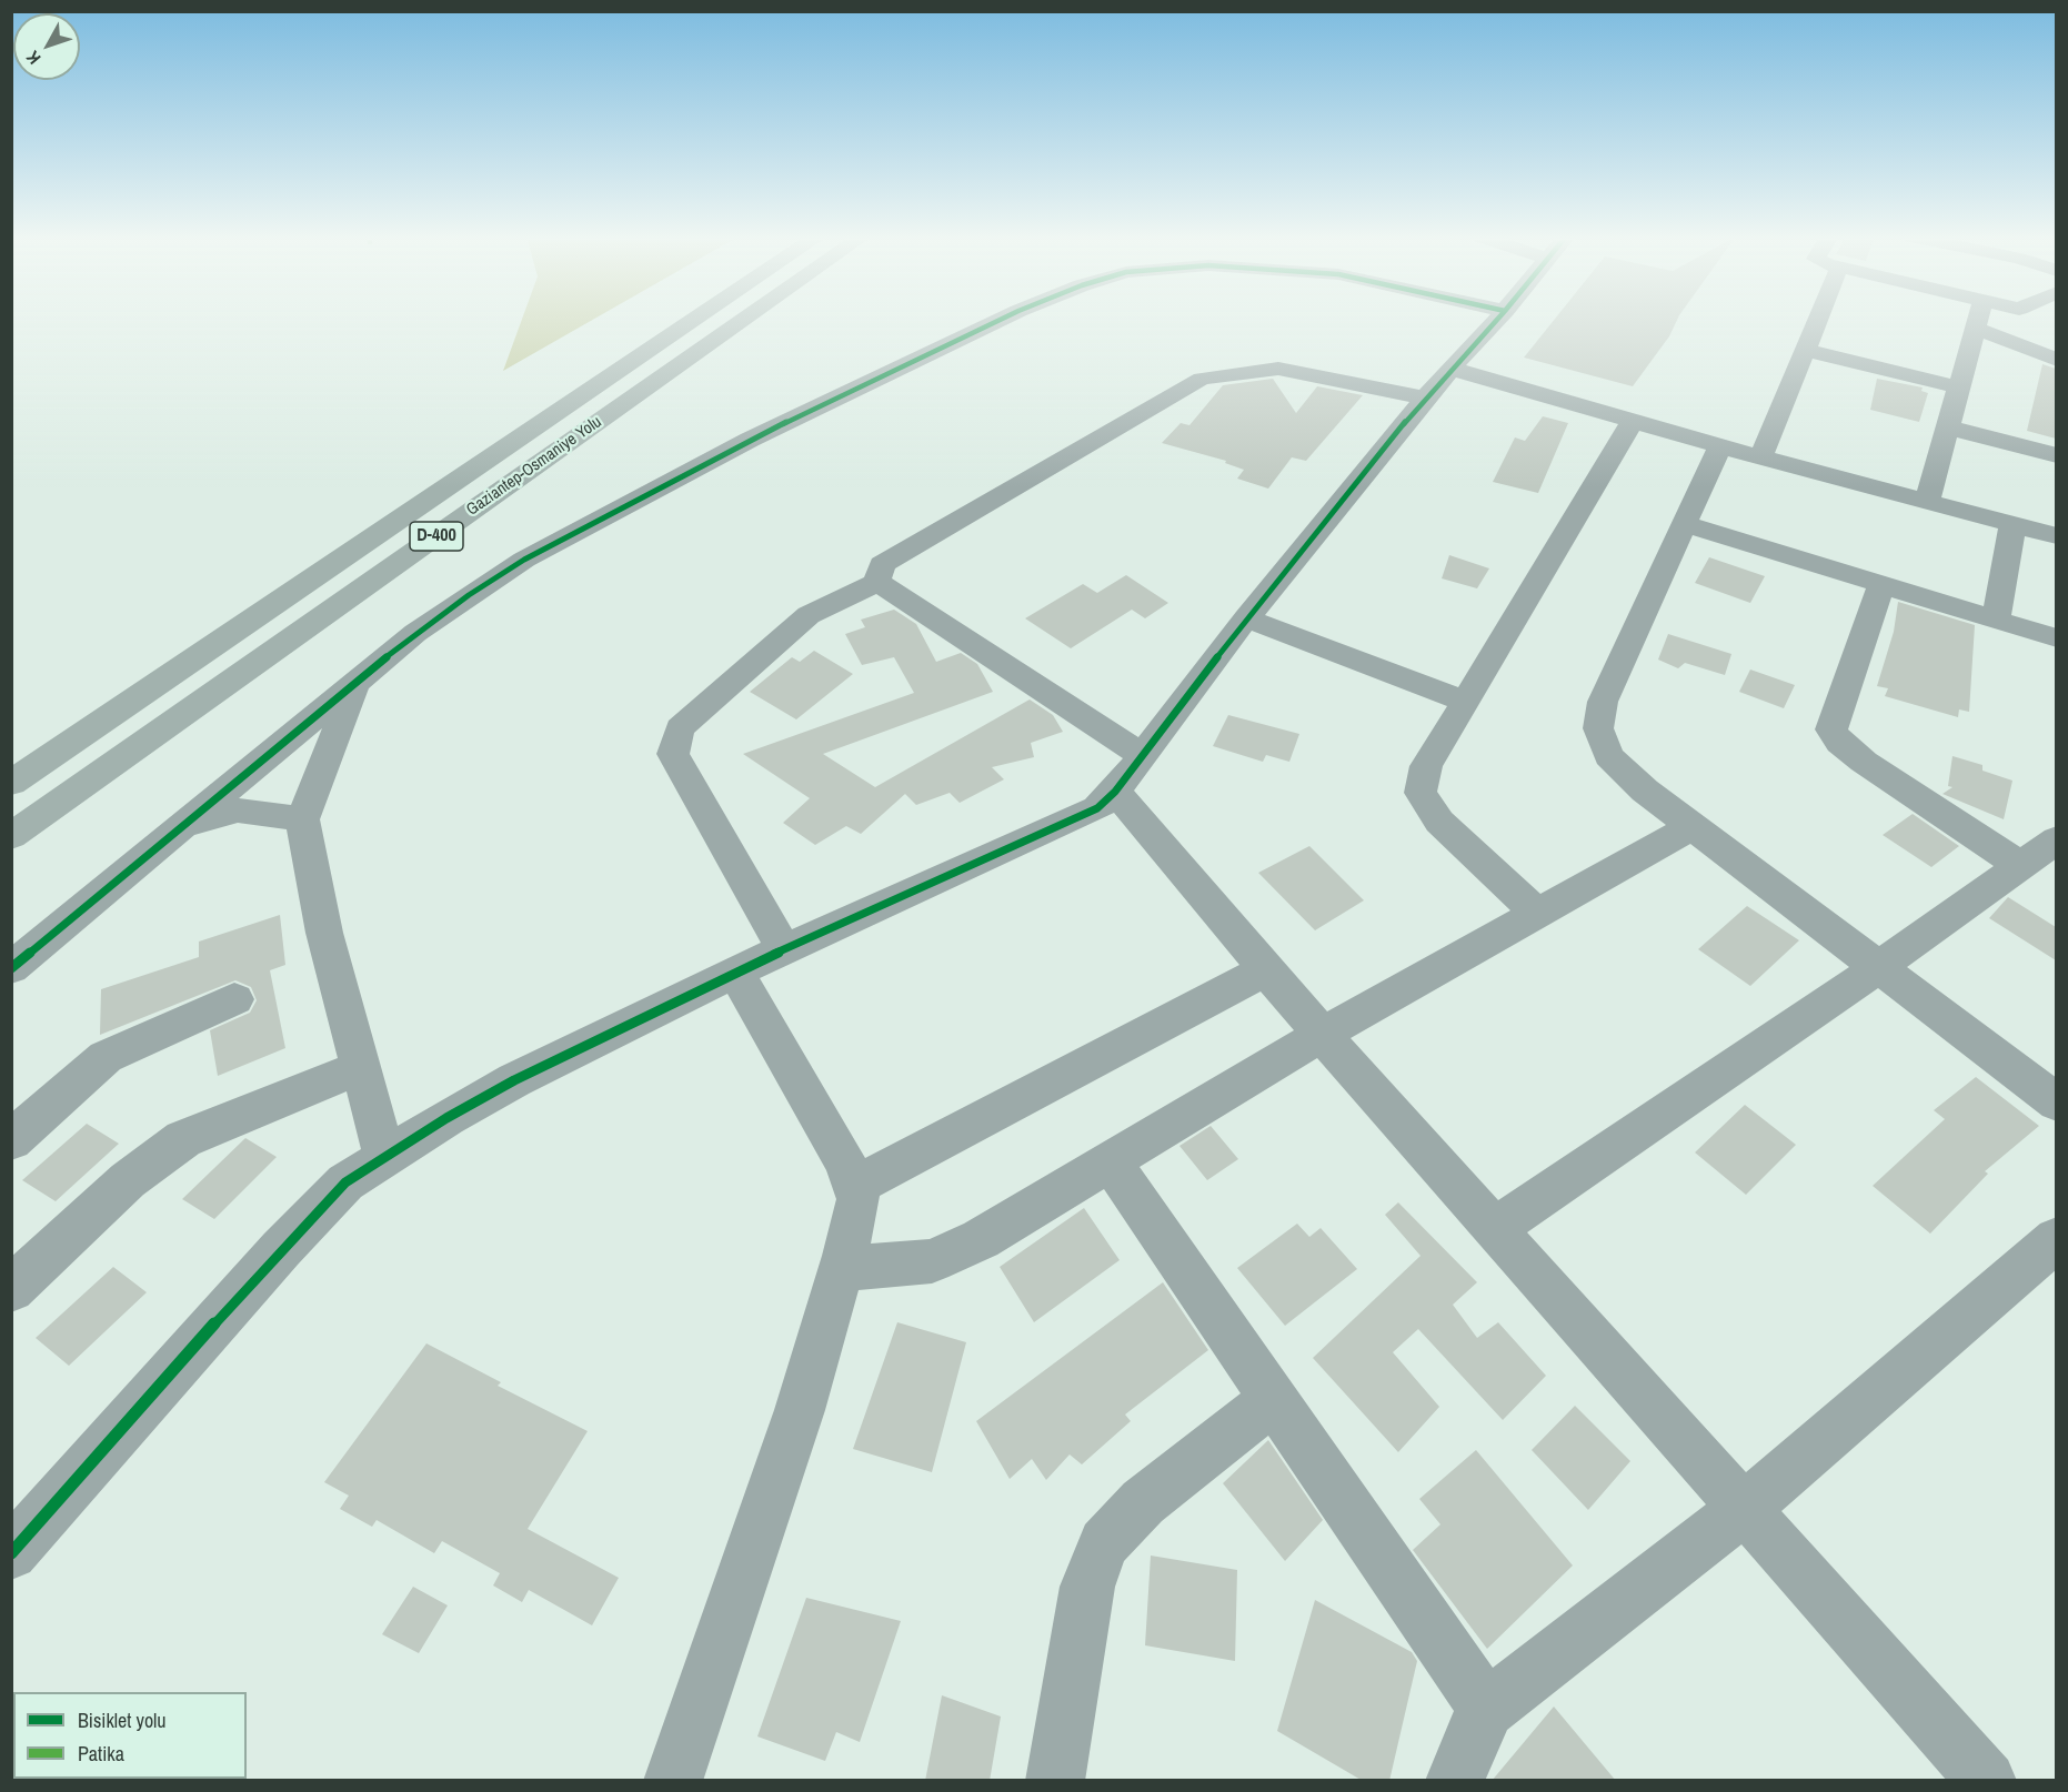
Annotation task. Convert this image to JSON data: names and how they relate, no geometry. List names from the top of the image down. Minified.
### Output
{"streets":{"highway":["Gaziantep-Osmaniye Yolu","D-400"]},"legend":["Bisiklet yolu","Patika"],"north":"bottom left"}
